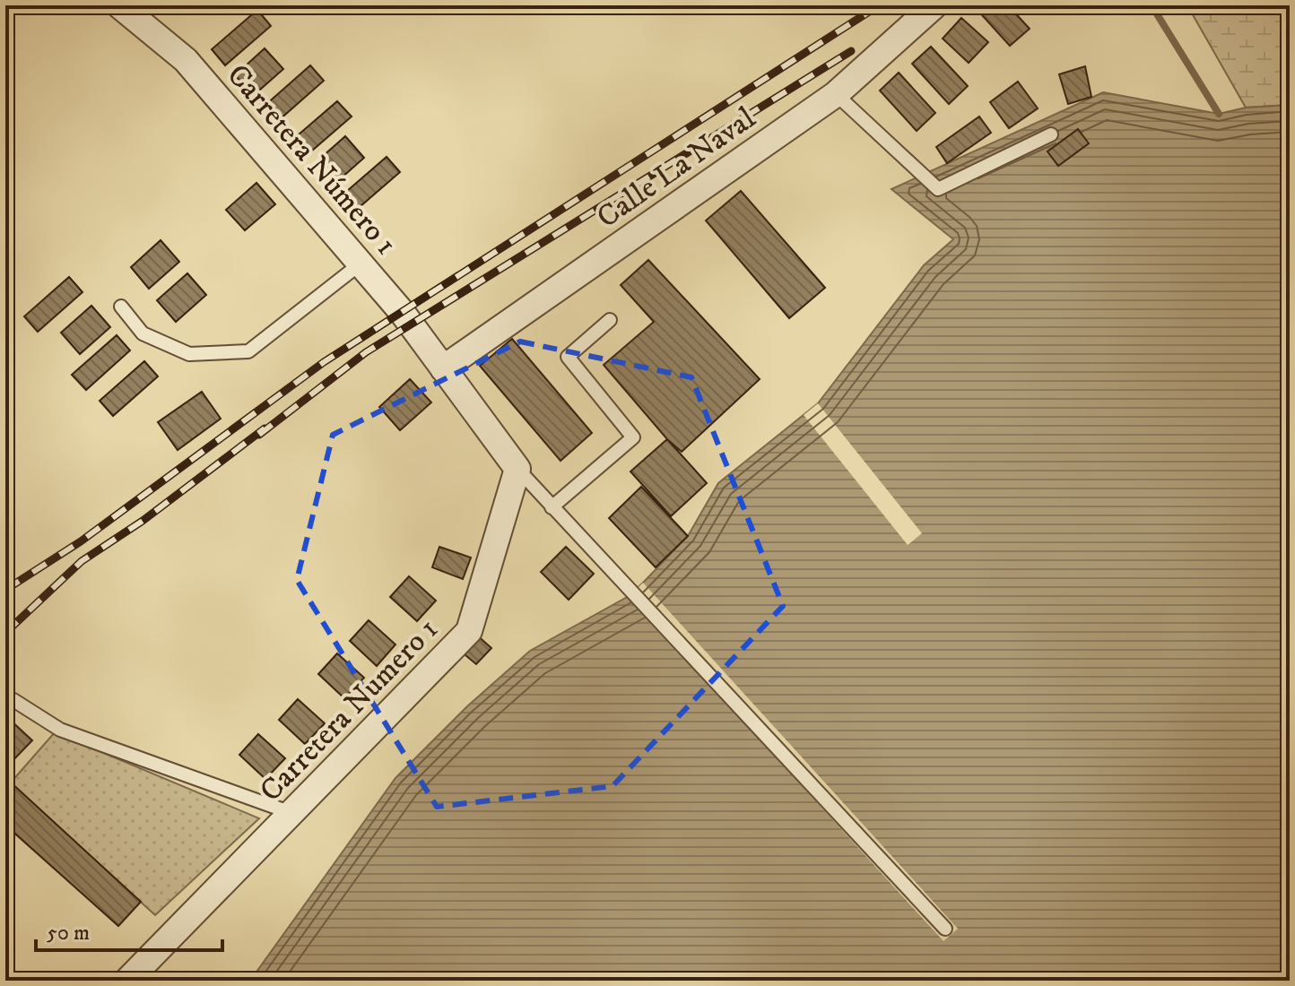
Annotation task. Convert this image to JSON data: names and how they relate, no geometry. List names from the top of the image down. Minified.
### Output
{"streets":{"street":["Carretera Número 1","Calle La Naval","Carretera Numero 1"]},"crossings":[["Carretera Número 1","Calle La Naval"]],"scale_bar":"50 m"}
